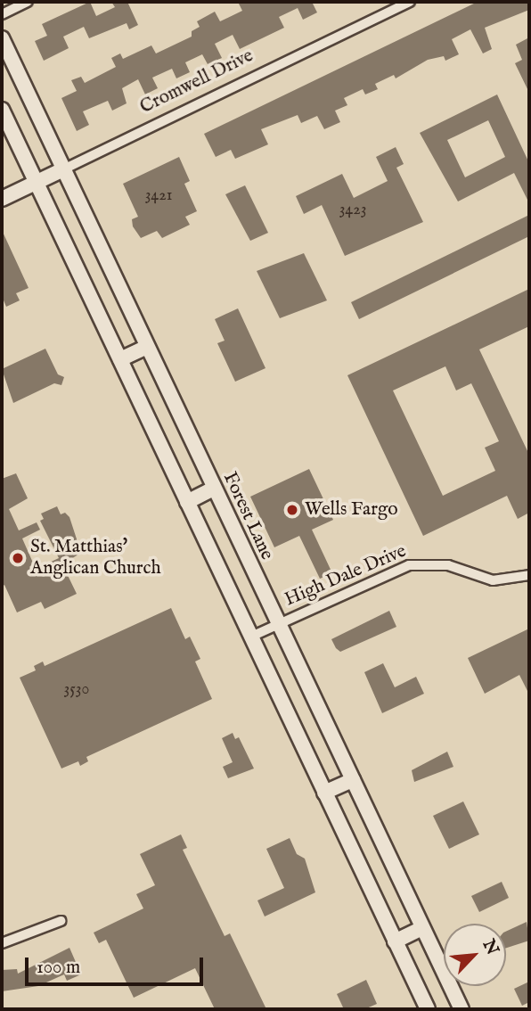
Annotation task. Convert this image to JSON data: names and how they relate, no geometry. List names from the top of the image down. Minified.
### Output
{"streets":{"main road":["Cromwell Drive","Forest Lane"],"street":["High Dale Drive"]},"crossings":[["Cromwell Drive","Forest Lane"],["Forest Lane","High Dale Drive"]],"places":["Wells Fargo","St. Matthias' Anglican Church"],"house_numbers":["3421","3423","3530"],"scale_bar":"100 m","north":"top right"}
